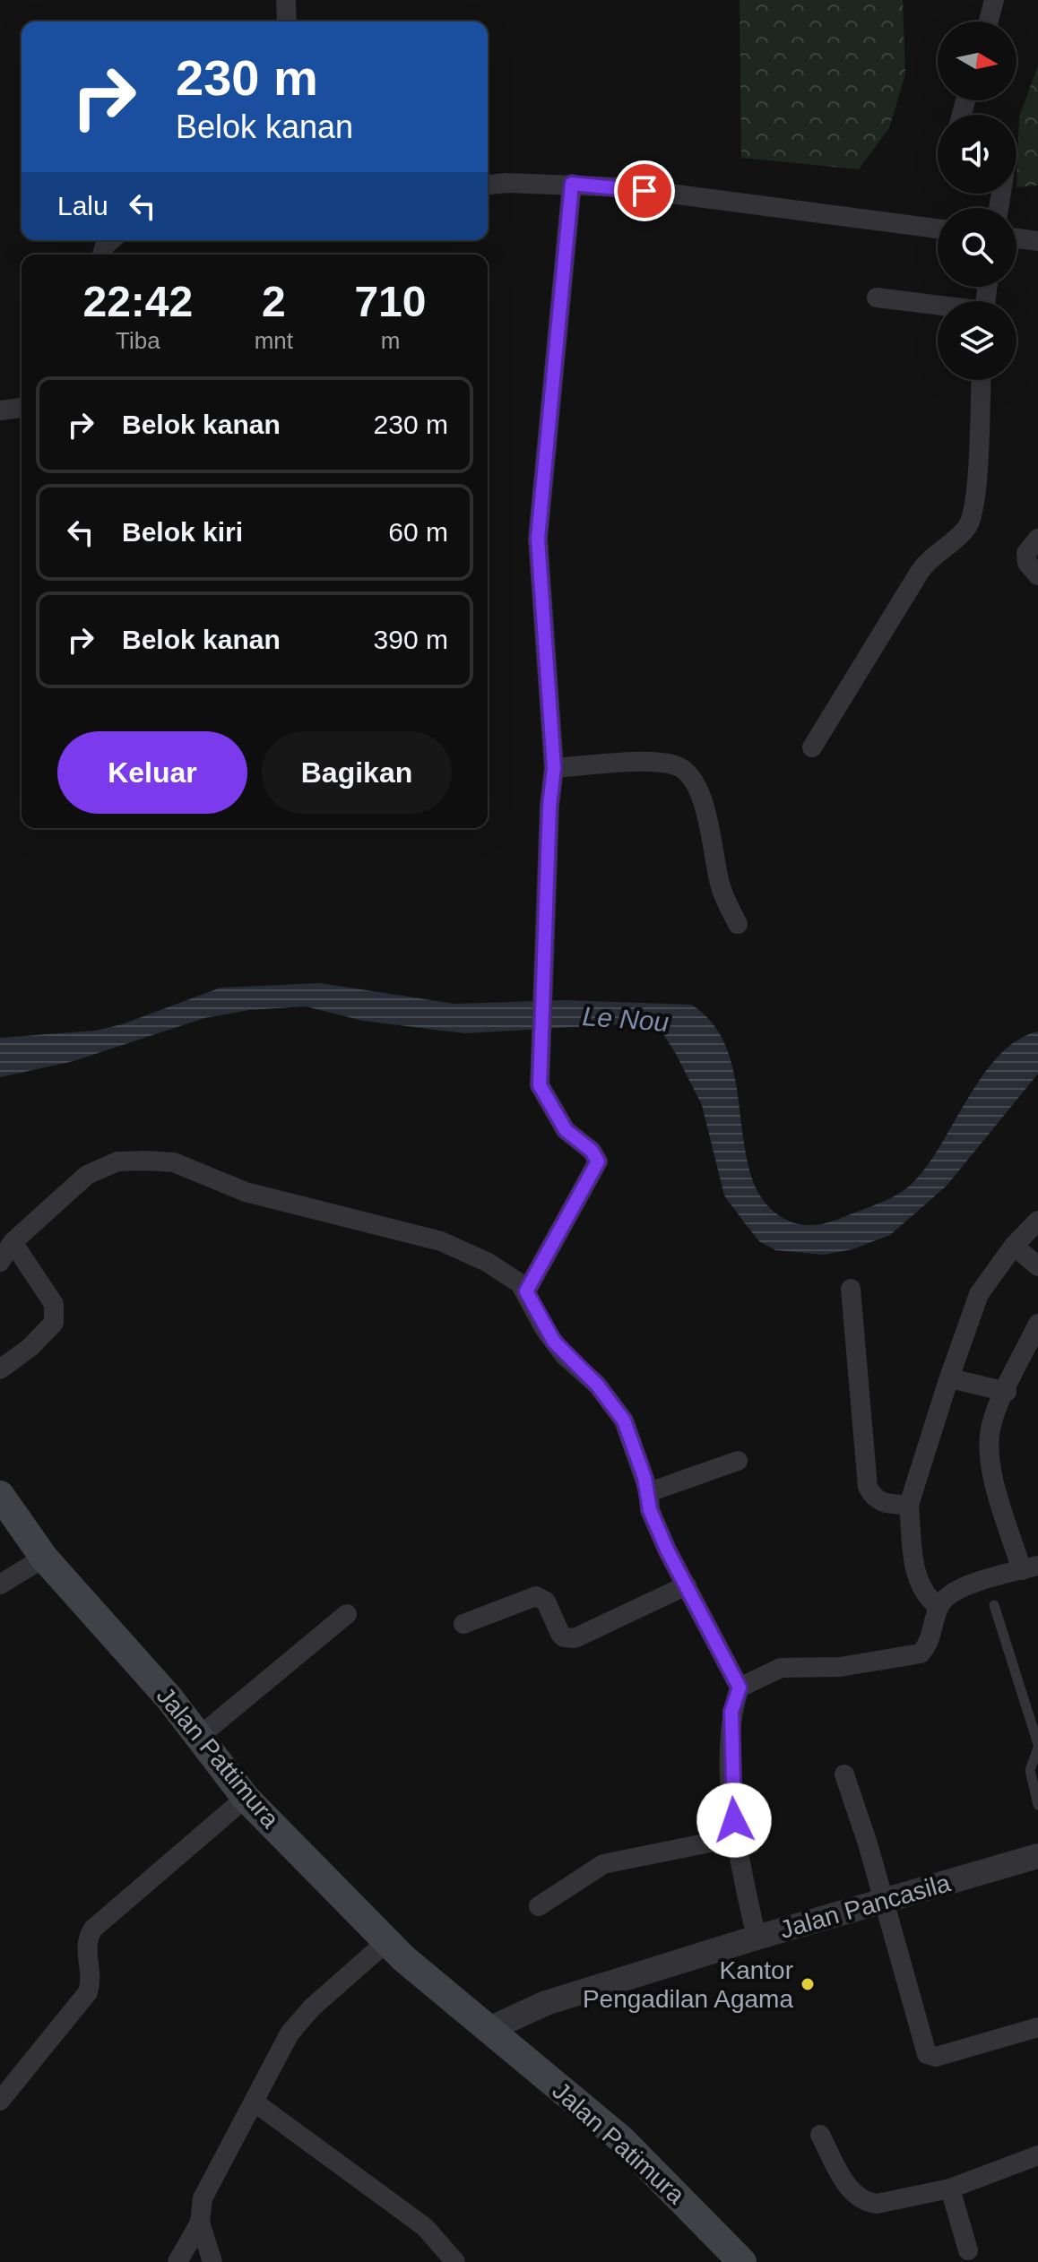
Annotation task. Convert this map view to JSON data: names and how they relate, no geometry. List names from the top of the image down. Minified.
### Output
{"streets":{"main road":["Jalan Pattimura","Jalan Patimura"],"street":["Jalan Pancasila"]},"crossings":[["Jalan Pattimura","Jalan Pancasila"],["Jalan Pattimura","Jalan Patimura"],["Jalan Pancasila","Jalan Patimura"]],"water":["Le Nou"],"places":["Kantor Pengadilan Agama"],"north":"right","page":{"turn":["230 m","Belok kanan"],"then":"Lalu","eta":["22:42","Tiba","2","mnt","710","m"],"list":[{"name":"Belok kanan","value":"230 m"},{"name":"Belok kiri","value":"60 m"},{"name":"Belok kanan","value":"390 m"}],"buttons":["Keluar","Bagikan"]}}
